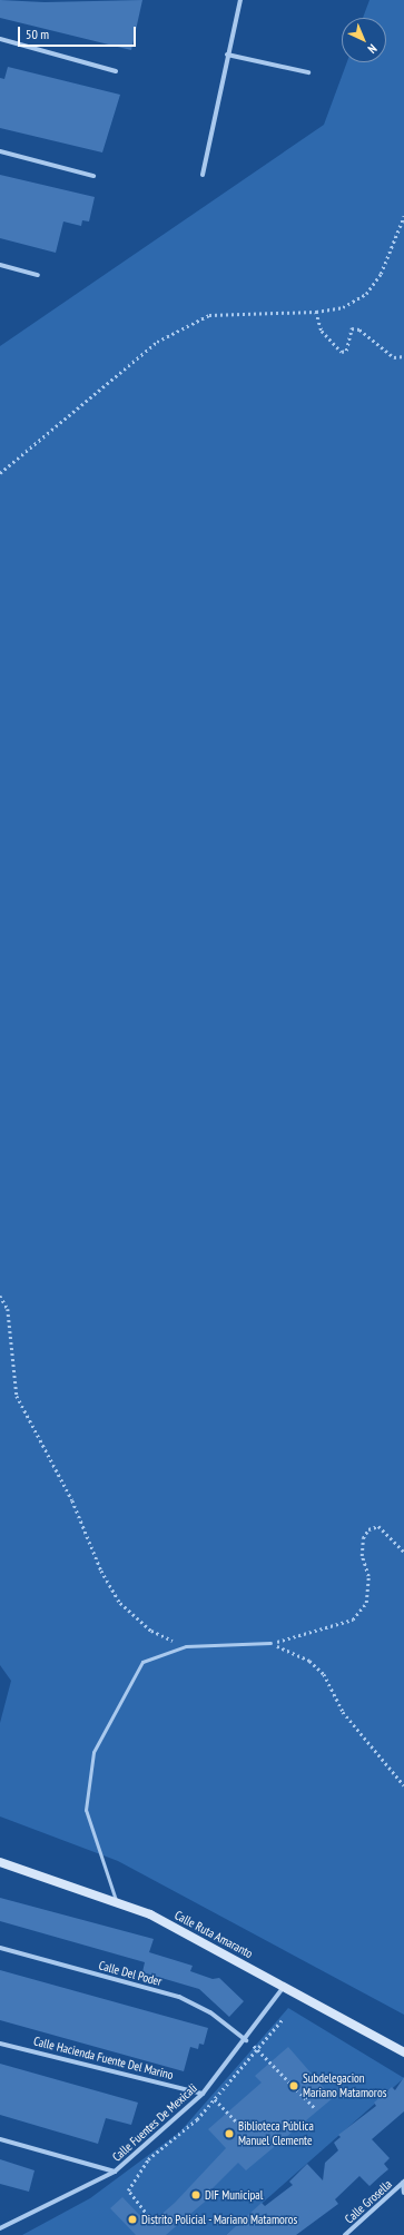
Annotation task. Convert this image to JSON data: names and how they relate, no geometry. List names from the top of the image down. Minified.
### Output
{"streets":{"main road":["Calle Ruta Amaranto"],"street":["Calle Del Poder","Calle Hacienda Fuente Del Marino","Calle Fuentes De Mexicali","Calle Grosella"]},"crossings":[["Calle Ruta Amaranto","Calle Fuentes De Mexicali"],["Calle Del Poder","Calle Fuentes De Mexicali"],["Calle Hacienda Fuente Del Marino","Calle Fuentes De Mexicali"]],"places":["Subdelegacion Mariano Matamoros","Biblioteca Pública Manuel Clemente","DIF Municipal","Distrito Policial - Mariano Matamoros"],"scale_bar":"50 m","north":"bottom right"}
